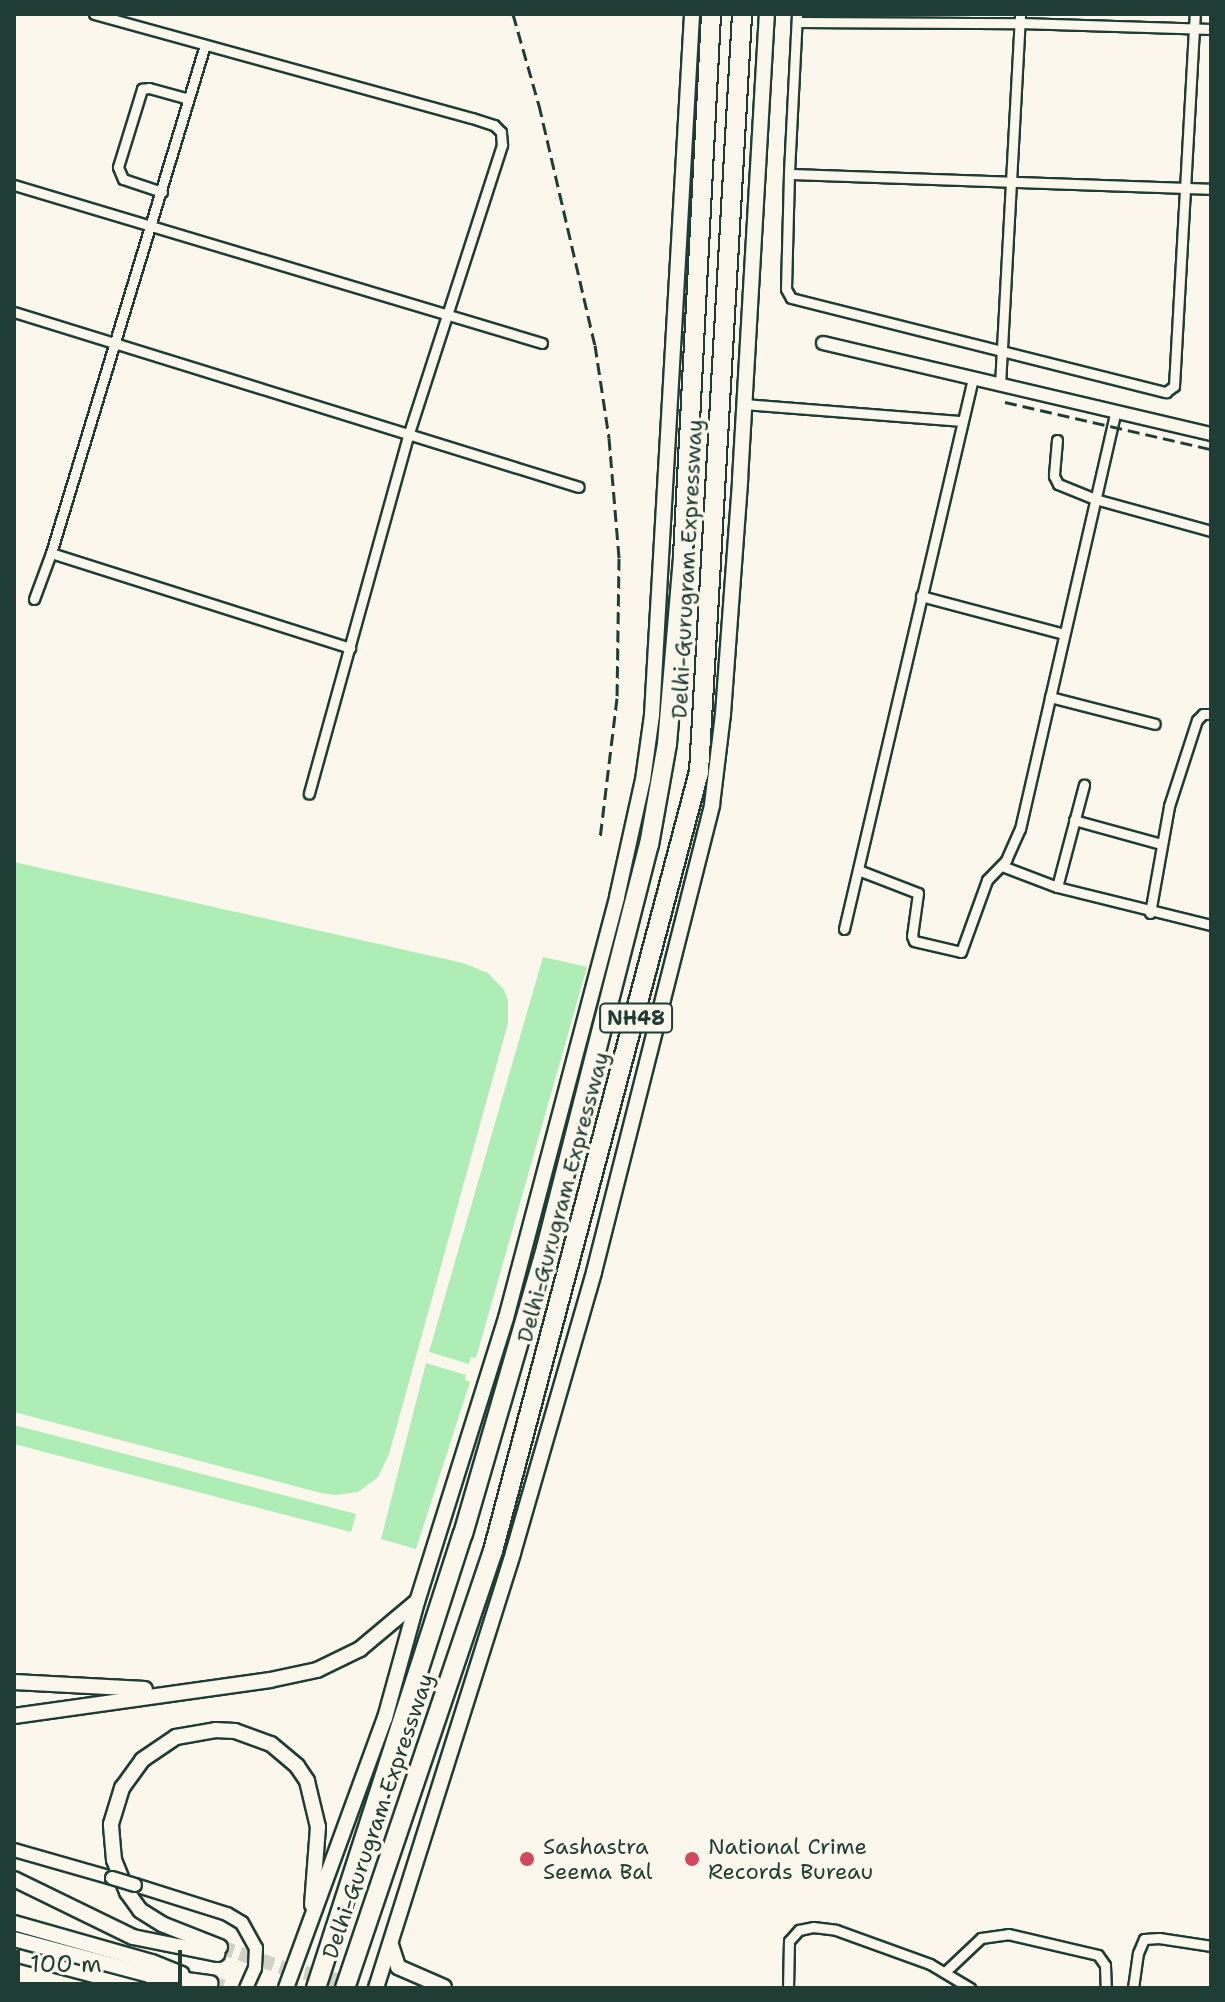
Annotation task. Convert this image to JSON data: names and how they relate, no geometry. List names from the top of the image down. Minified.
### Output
{"streets":{"highway":["Delhi-Gurugram Expressway","NH48"]},"places":["Sashastra Seema Bal","National Crime Records Bureau"],"scale_bar":"100 m"}
